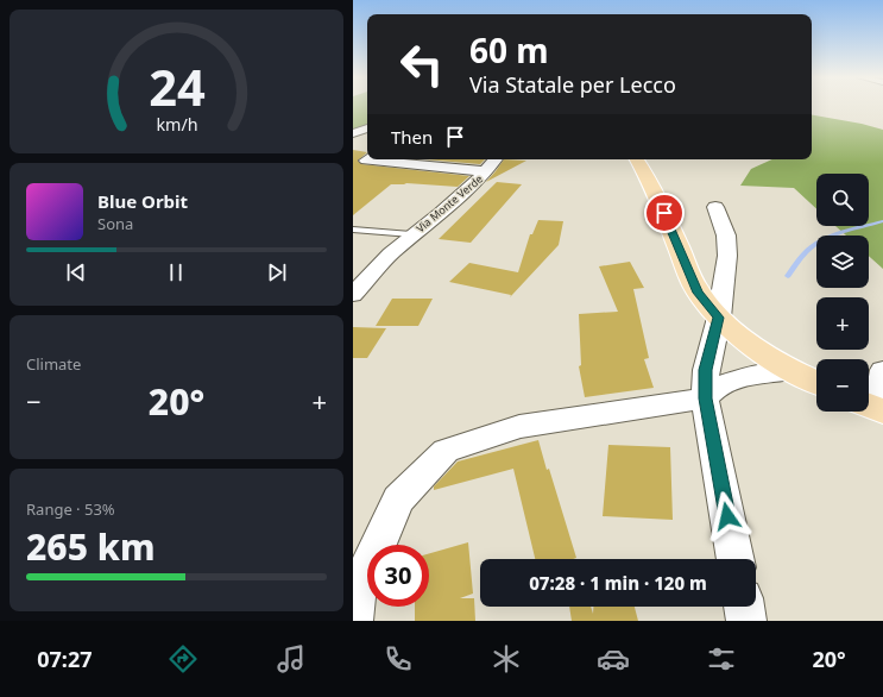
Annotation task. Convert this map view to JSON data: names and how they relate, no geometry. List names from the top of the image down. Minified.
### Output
{"streets":{"street":["Via Monte Verde"]},"page":{"turn":["60 m","Via Statale per Lecco"],"then":"Then","map_buttons":["+","−"],"song":["Blue Orbit","Sona"],"tile":["Climate",["Range · 53%","265 km"]],"heat":["−","20°","+"],"limit":"30","trip":"07:28 · 1 min · 120 m","tabs":["07:27","20°"],"gauge":["24","km/h"]}}
